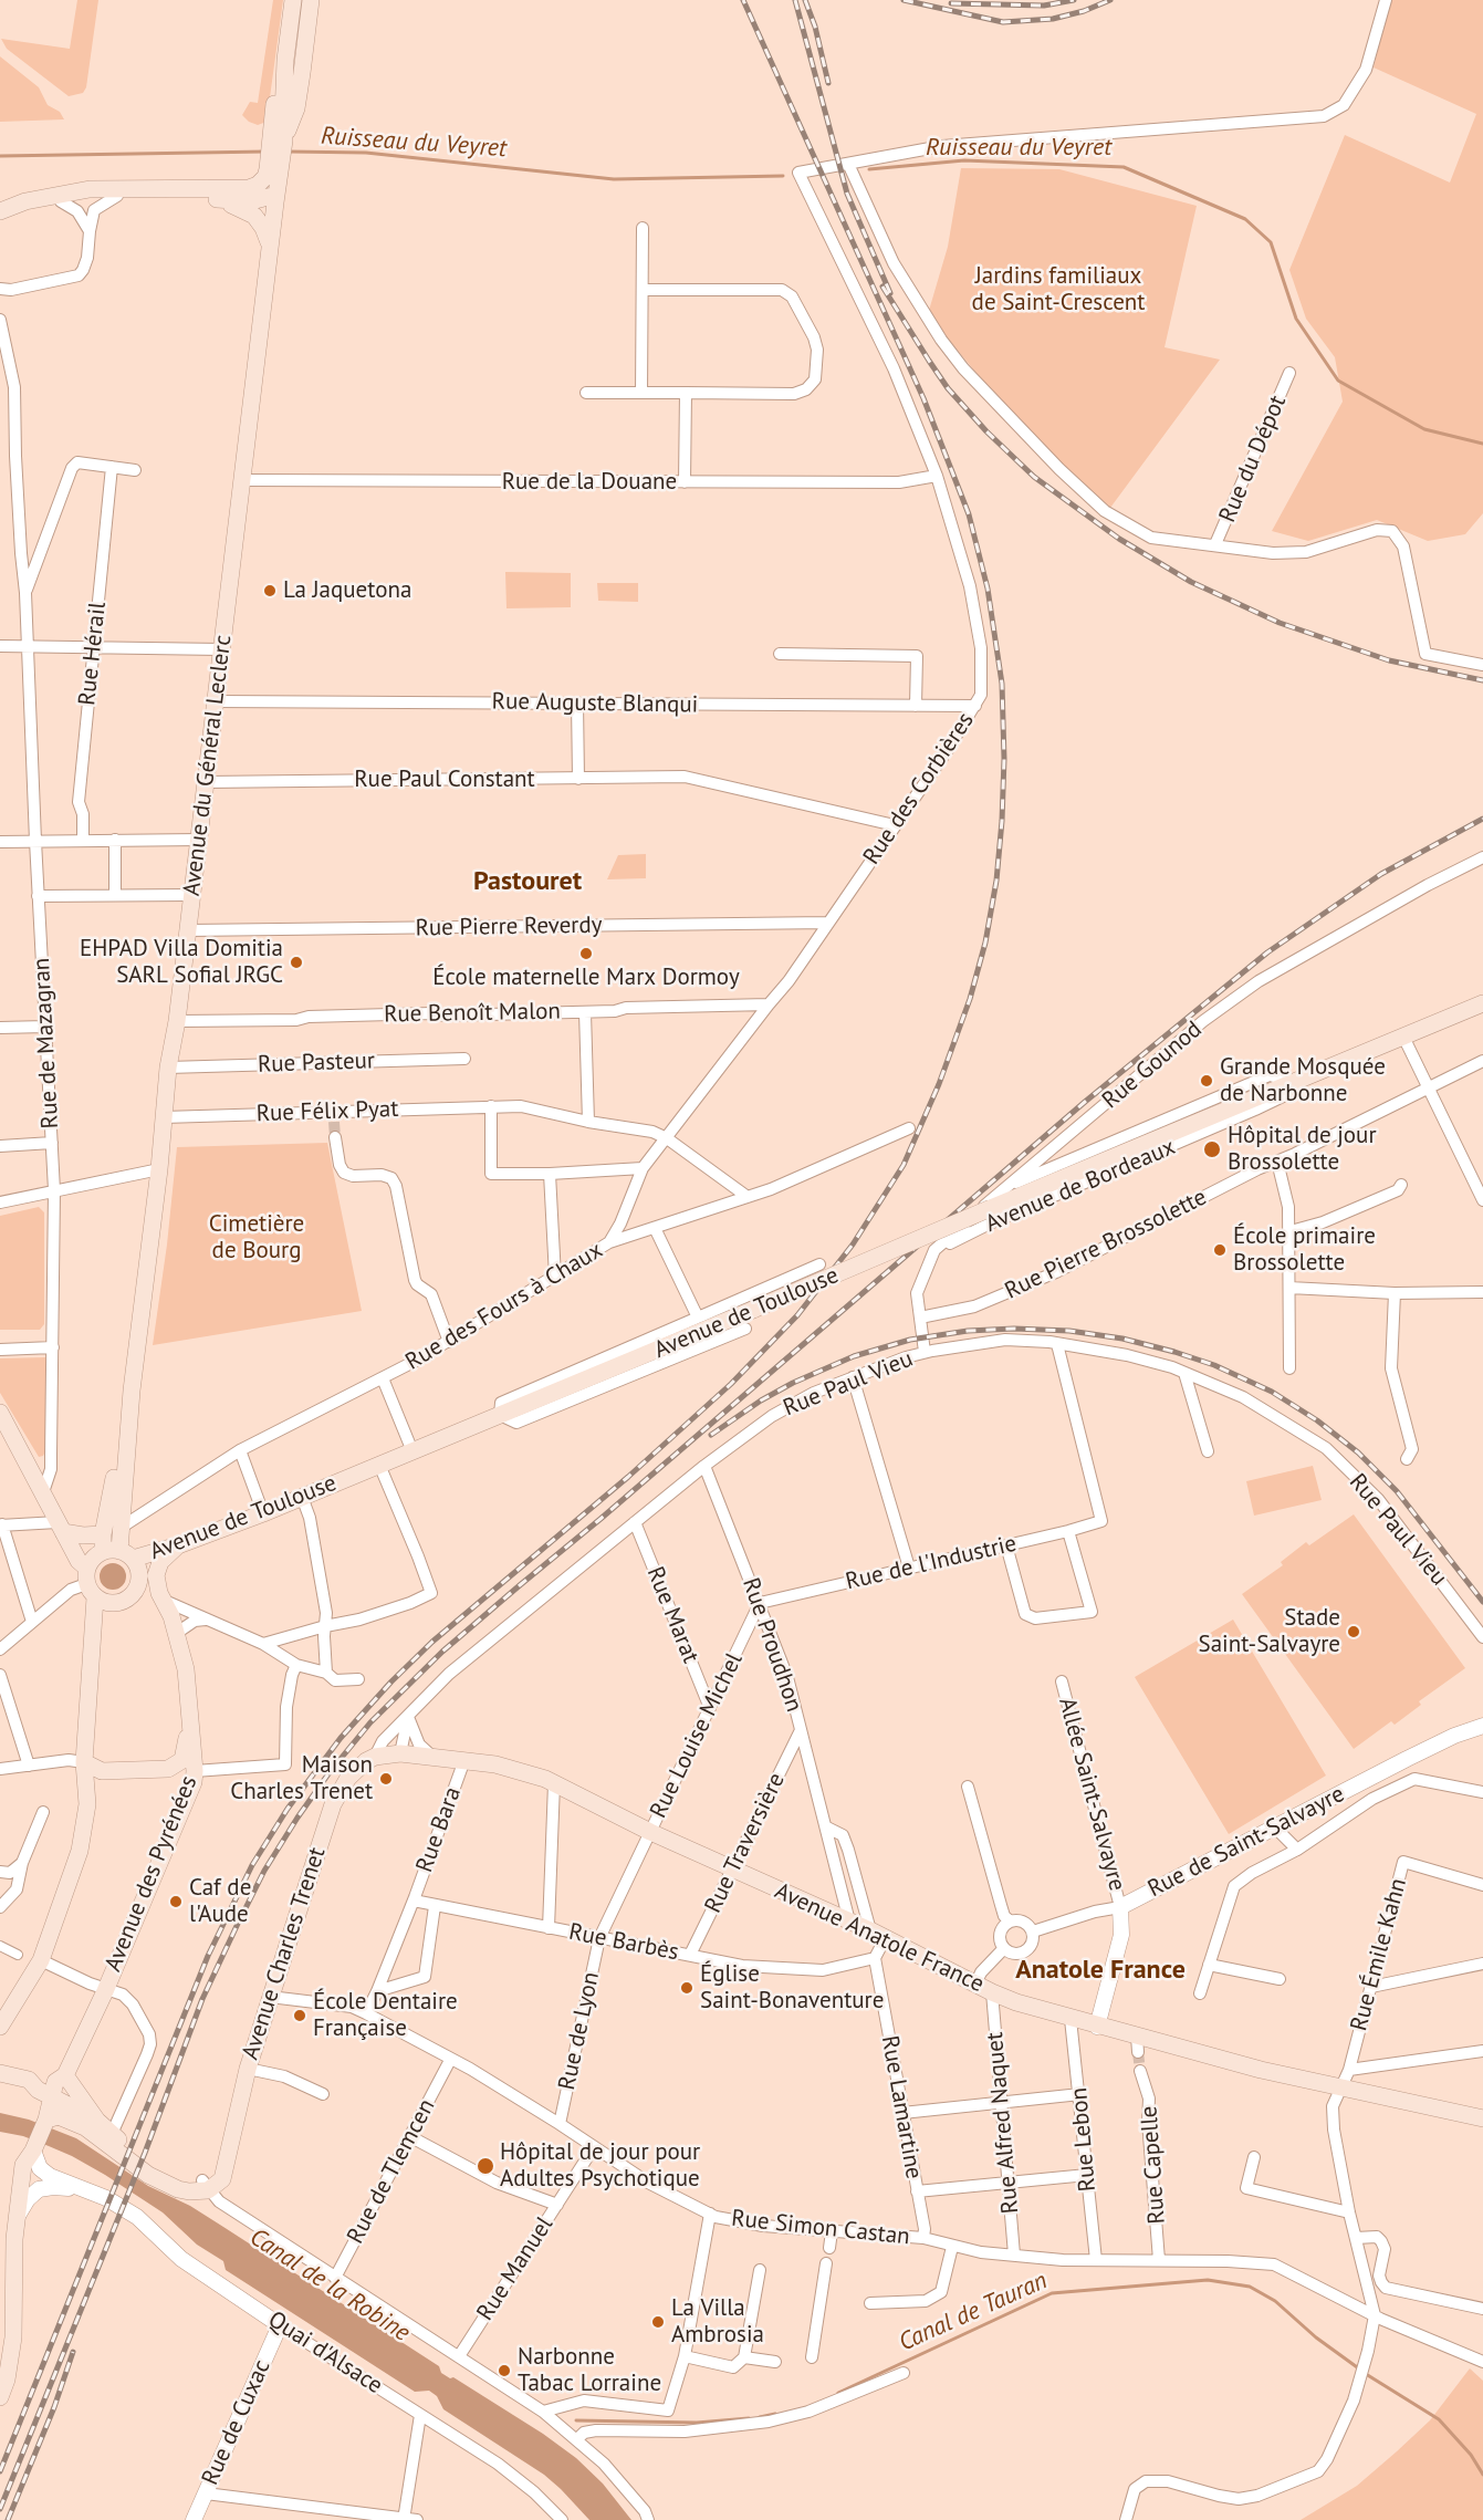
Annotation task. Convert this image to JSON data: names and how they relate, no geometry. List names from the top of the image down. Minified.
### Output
{"streets":{"main road":["Avenue du Général Leclerc","Avenue de Bordeaux","Avenue de Toulouse","Avenue des Pyrénées","Avenue Anatole France","Avenue Charles Trenet"],"street":["Rue du Dépot","Rue de la Douane","Rue Hérail","Rue Auguste Blanqui","Rue Paul Constant","Rue des Corbières","Rue Pierre Reverdy","Rue Benoît Malon","Rue de Mazagran","Rue Pasteur","Rue Gounod","Rue Félix Pyat","Rue Pierre Brossolette","Rue des Fours à Chaux","Rue Paul Vieu","Rue de l'Industrie","Rue Marat","Rue Proudhon","Rue Louise Michel","Allée Saint-Salvayre","Rue Bara","Rue de Saint-Salvayre","Rue Traversière","Rue Barbès","Rue Émile Kahn","Rue de Lyon","Rue Lamartine","Rue Alfred Naquet","Rue Lebon","Rue Capelle","Rue de Tlemcen","Rue Simon Castan","Rue Manuel","Quai d'Alsace","Rue de Cuxac"]},"crossings":[["Rue de la Douane","Avenue du Général Leclerc"],["Rue de la Douane","Rue des Corbières"],["Rue Hérail","Rue de Mazagran"],["Rue Auguste Blanqui","Avenue du Général Leclerc"],["Rue Auguste Blanqui","Rue des Corbières"],["Avenue du Général Leclerc","Rue Paul Constant"],["Avenue du Général Leclerc","Rue Pierre Reverdy"],["Avenue du Général Leclerc","Rue Benoît Malon"],["Avenue du Général Leclerc","Rue Pasteur"],["Avenue du Général Leclerc","Rue Félix Pyat"],["Avenue du Général Leclerc","Rue des Fours à Chaux"],["Avenue du Général Leclerc","Avenue de Toulouse"],["Rue Paul Constant","Rue des Corbières"],["Rue des Corbières","Rue Pierre Reverdy"],["Rue des Corbières","Rue Benoît Malon"],["Rue des Corbières","Rue Félix Pyat"],["Rue des Corbières","Rue des Fours à Chaux"],["Rue Gounod","Avenue de Bordeaux"],["Rue Gounod","Rue Pierre Brossolette"],["Rue Gounod","Rue Paul Vieu"],["Rue Félix Pyat","Rue des Fours à Chaux"],["Avenue de Bordeaux","Avenue de Toulouse"],["Avenue de Toulouse","Avenue des Pyrénées"],["Rue Paul Vieu","Rue de l'Industrie"],["Rue Paul Vieu","Rue Marat"],["Rue Paul Vieu","Rue Proudhon"],["Rue Paul Vieu","Avenue Anatole France"],["Rue Paul Vieu","Avenue Charles Trenet"],["Rue de l'Industrie","Rue Proudhon"],["Rue de l'Industrie","Rue Louise Michel"],["Rue Marat","Rue Louise Michel"],["Rue Proudhon","Rue Louise Michel"],["Rue Proudhon","Rue Traversière"],["Rue Proudhon","Avenue Anatole France"],["Rue Louise Michel","Avenue Anatole France"],["Rue Louise Michel","Rue Barbès"],["Rue Louise Michel","Rue de Lyon"],["Allée Saint-Salvayre","Rue de Saint-Salvayre"],["Rue Bara","Avenue Anatole France"],["Rue Bara","Rue Barbès"],["Rue Bara","Rue Simon Castan"],["Rue de Saint-Salvayre","Avenue Anatole France"],["Rue Traversière","Avenue Anatole France"],["Rue Traversière","Rue Barbès"],["Avenue des Pyrénées","Quai d'Alsace"],["Avenue Anatole France","Avenue Charles Trenet"],["Avenue Anatole France","Rue Émile Kahn"],["Avenue Anatole France","Rue Alfred Naquet"],["Avenue Anatole France","Rue Lebon"],["Rue Barbès","Rue de Lyon"],["Rue Barbès","Rue Lamartine"],["Avenue Charles Trenet","Rue Simon Castan"],["Rue Émile Kahn","Rue Simon Castan"],["Rue de Lyon","Rue Simon Castan"],["Rue Lamartine","Rue Simon Castan"],["Rue Alfred Naquet","Rue Simon Castan"],["Rue Lebon","Rue Simon Castan"],["Rue Capelle","Rue Simon Castan"],["Rue Simon Castan","Rue Manuel"],["Quai d'Alsace","Rue de Cuxac"]],"districts":["Pastouret","Anatole France"],"water":["Ruisseau du Veyret","Canal de la Robine","Canal de Tauran"],"parks":["Jardins familiaux de Saint-Crescent","Cimetière de Bourg"],"places":["La Jaquetona","École maternelle Marx Dormoy","EHPAD Villa Domitia SARL Sofial JRGC","Grande Mosquée de Narbonne","Hôpital de jour Brossolette","École primaire Brossolette","Stade Saint-Salvayre","Maison Charles Trenet","Caf de l'Aude","Église Saint-Bonaventure","École Dentaire Française","Hôpital de jour pour Adultes Psychotique","La Villa Ambrosia","Narbonne Tabac Lorraine"]}
